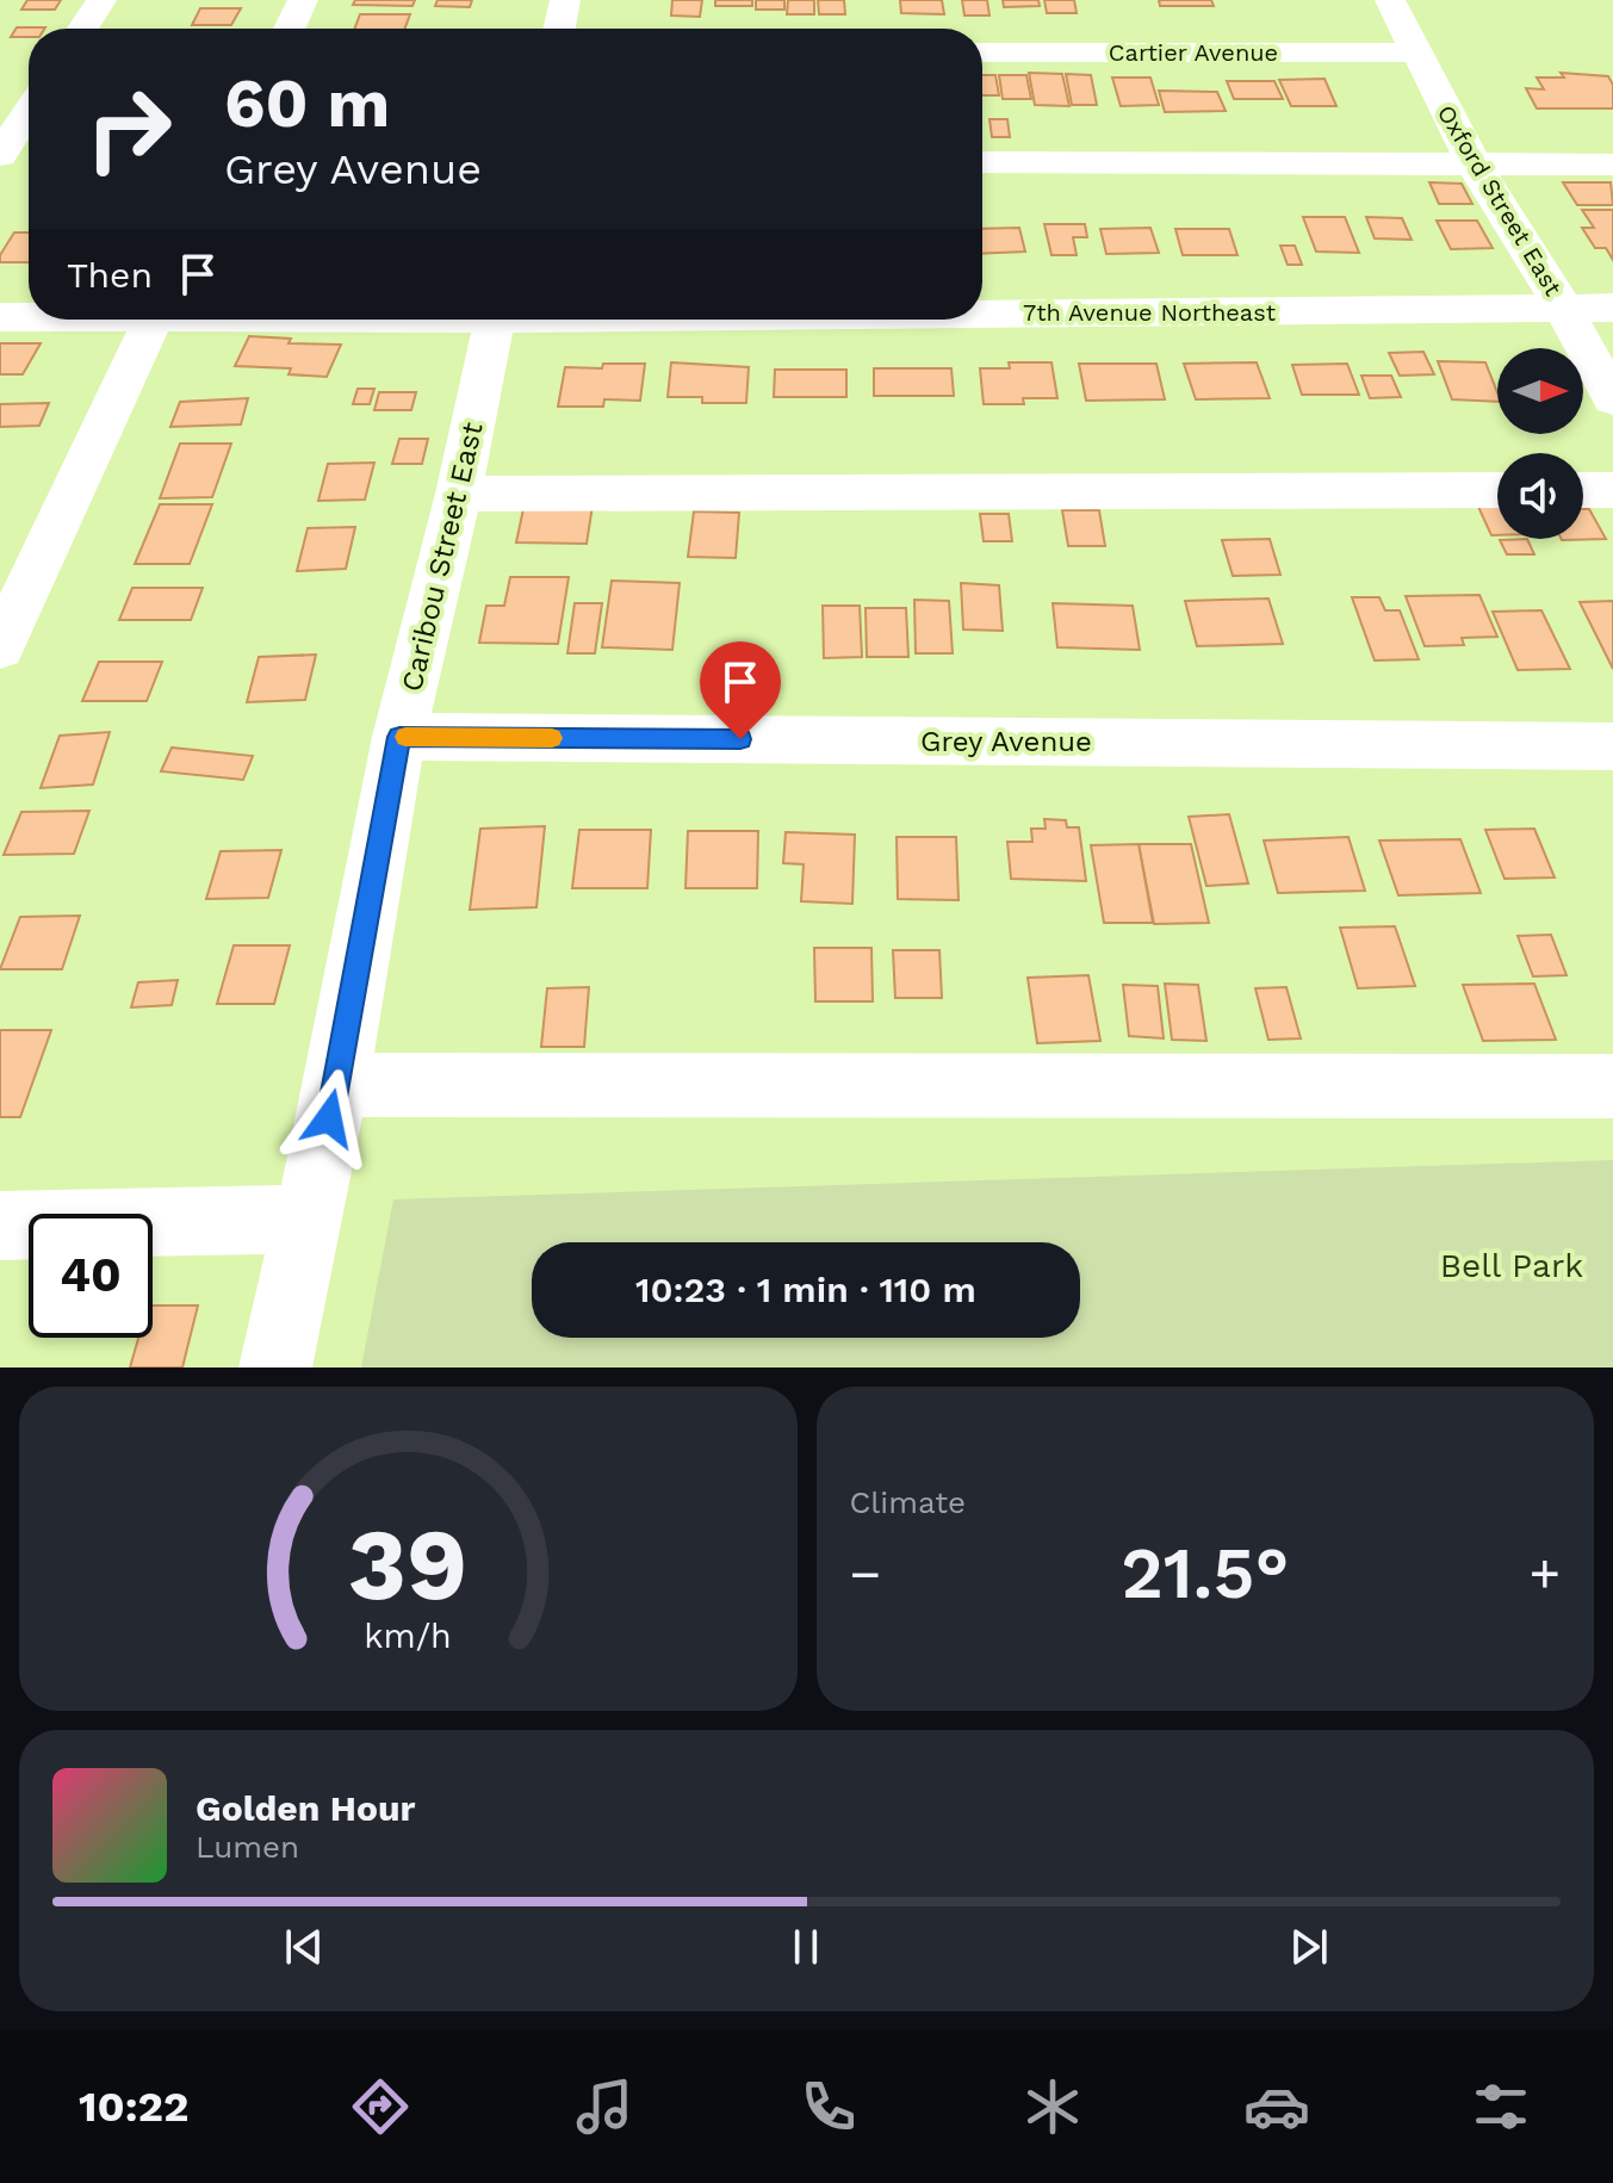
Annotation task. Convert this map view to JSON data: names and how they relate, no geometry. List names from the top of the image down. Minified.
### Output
{"streets":{"street":["Cartier Avenue","Oxford Street East","7th Avenue Northeast","Caribou Street East","Grey Avenue"]},"crossings":[["Cartier Avenue","Oxford Street East"],["Oxford Street East","7th Avenue Northeast"],["Caribou Street East","Grey Avenue"]],"parks":["Bell Park"],"north":"right","page":{"turn":["60 m","Grey Avenue"],"then":"Then","limit":"40","trip":"10:23 · 1 min · 110 m","tile":"Climate","heat":["−","21.5°","+"],"song":["Golden Hour","Lumen"],"tabs":"10:22","gauge":["39","km/h"]}}
